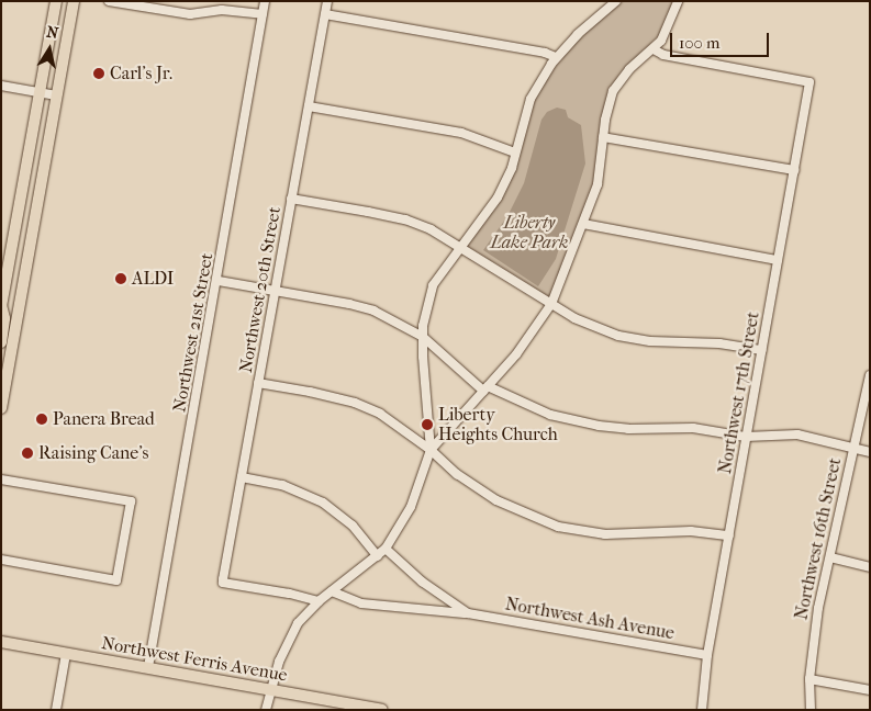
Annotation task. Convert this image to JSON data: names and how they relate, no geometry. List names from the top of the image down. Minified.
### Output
{"streets":{"main road":["Northwest Ferris Avenue"],"street":["Northwest 20th Street","Northwest 21st Street","Northwest 17th Street","Northwest 16th Street","Northwest Ash Avenue"]},"crossings":[["Northwest 21st Street","Northwest Ferris Avenue"],["Northwest 17th Street","Northwest Ash Avenue"]],"parks":["Liberty Lake Park"],"places":["Carl's Jr.","ALDI","Panera Bread","Liberty Heights Church","Raising Cane's"],"scale_bar":"100 m","north":"top"}
